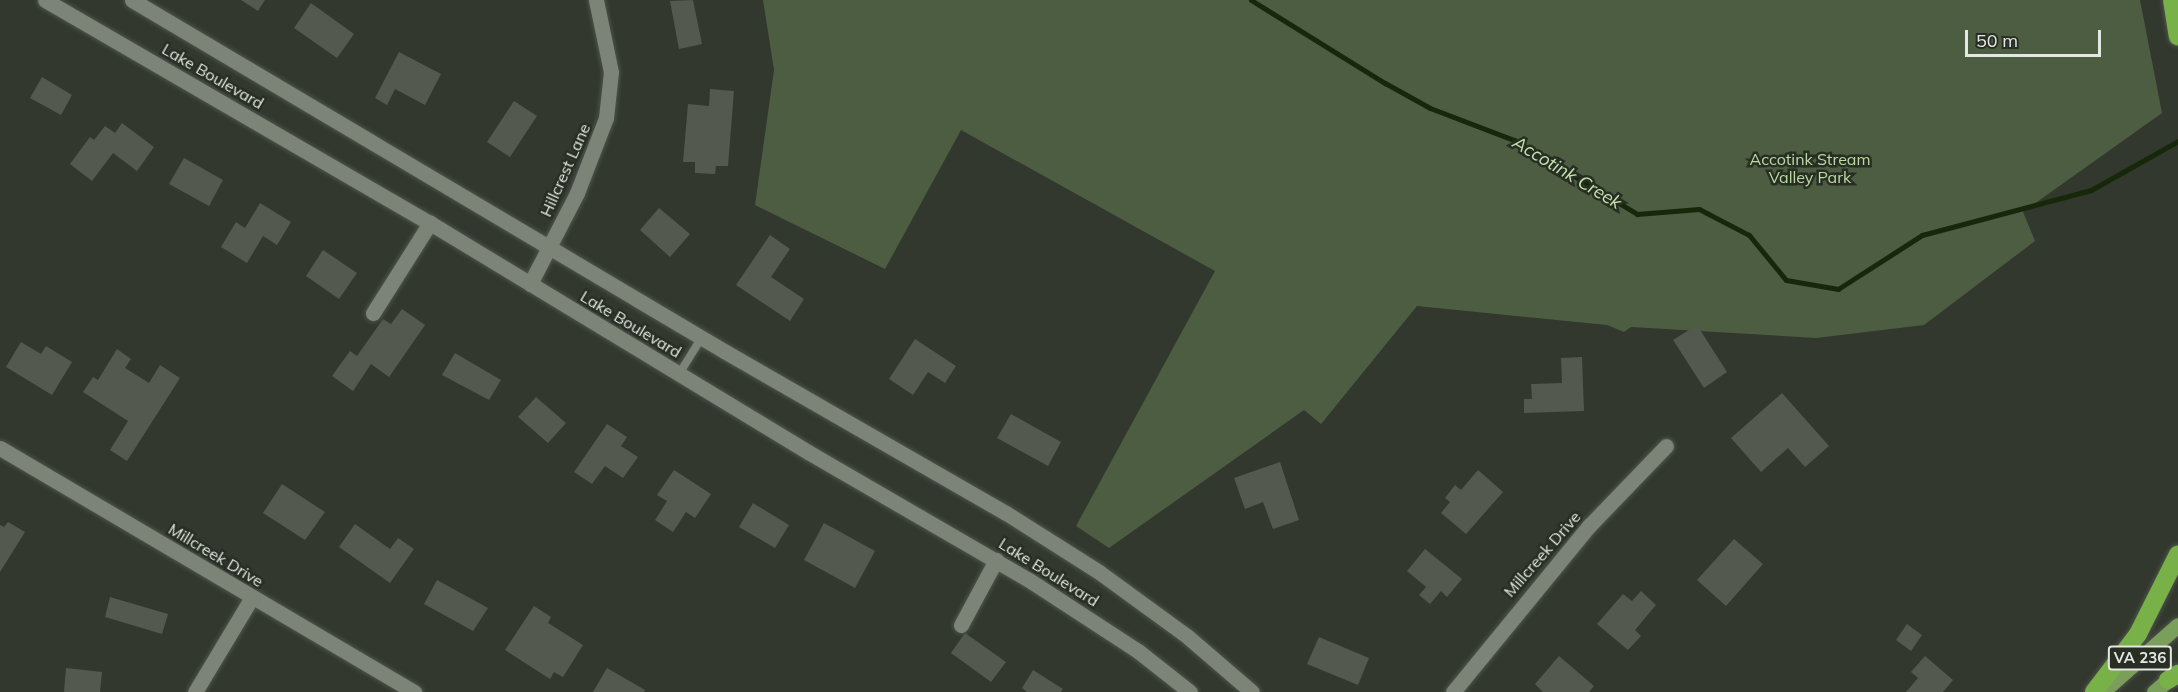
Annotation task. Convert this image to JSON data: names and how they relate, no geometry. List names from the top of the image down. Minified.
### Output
{"streets":{"main road":["VA 236"],"street":["Lake Boulevard","Hillcrest Lane","Millcreek Drive"]},"crossings":[["Lake Boulevard","Hillcrest Lane"]],"water":["Accotink Creek"],"parks":["Accotink Stream Valley Park"],"scale_bar":"50 m"}
